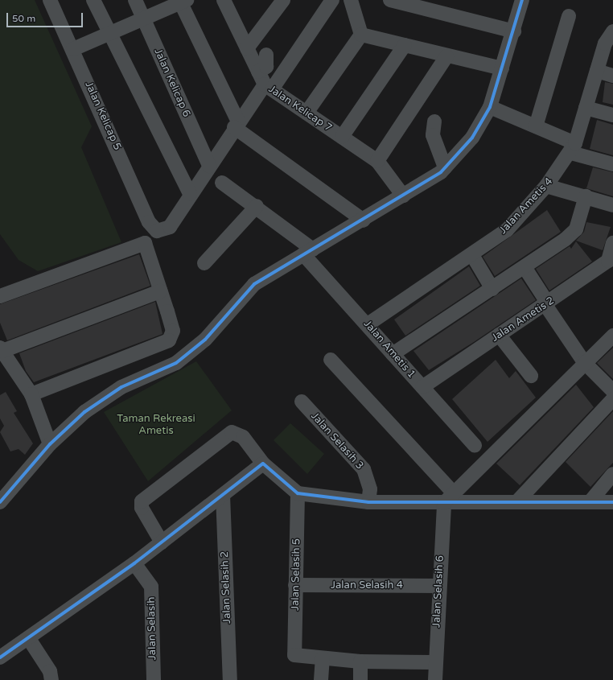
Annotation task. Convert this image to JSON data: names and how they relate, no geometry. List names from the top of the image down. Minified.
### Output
{"streets":{"street":["Jalan Kelicap 6","Jalan Kelicap 7","Jalan Kelicap 5","Jalan Ametis 4","Jalan Ametis 2","Jalan Ametis 1","Jalan Selasih 3","Jalan Selasih 5","Jalan Selasih 4","Jalan Selasih 2","Jalan Selasih 6","Jalan Selasih"]},"crossings":[["Jalan Ametis 4","Jalan Ametis 1"],["Jalan Ametis 2","Jalan Ametis 1"],["Jalan Selasih 5","Jalan Selasih 4"],["Jalan Selasih 4","Jalan Selasih 6"]],"parks":["Taman Rekreasi Ametis"],"scale_bar":"50 m"}
